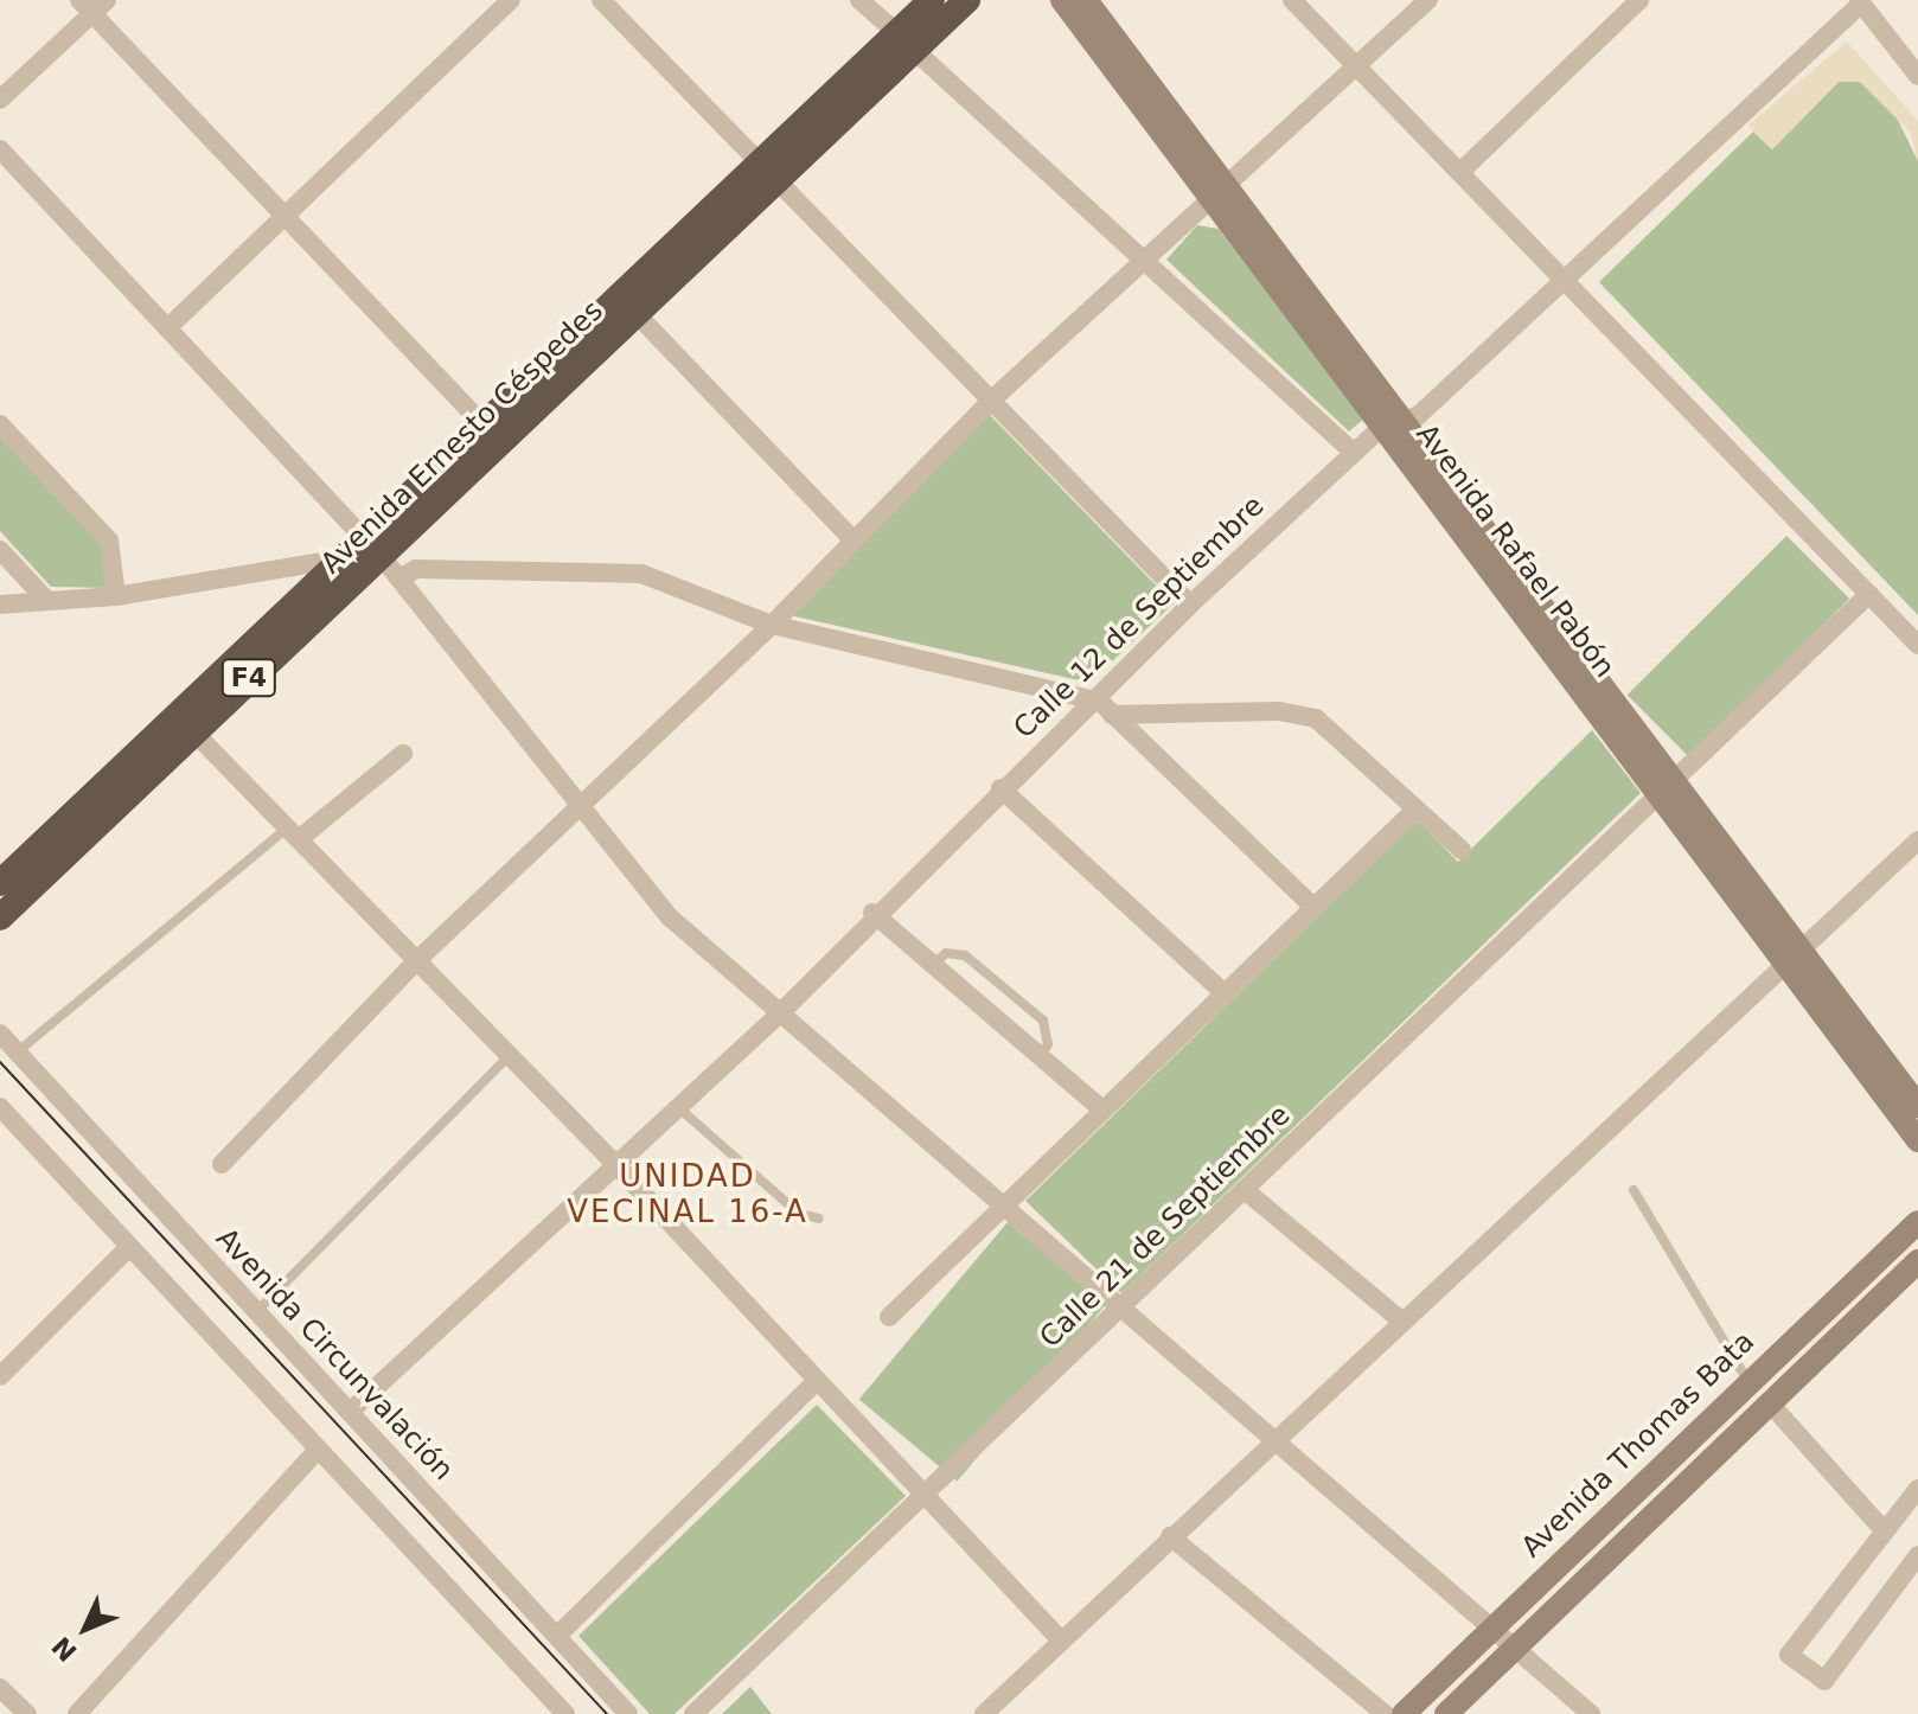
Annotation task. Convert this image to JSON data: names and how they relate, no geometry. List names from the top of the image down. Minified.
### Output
{"streets":{"highway":["Avenida Ernesto Céspedes","F4"],"main road":["Avenida Rafael Pabón","Avenida Thomas Bata"],"street":["Calle 12 de Septiembre","Calle 21 de Septiembre","Avenida Circunvalación"]},"crossings":[["Avenida Rafael Pabón","Calle 12 de Septiembre"],["Avenida Rafael Pabón","Calle 21 de Septiembre"],["Calle 12 de Septiembre","Avenida Circunvalación"]],"districts":["UNIDAD VECINAL 16-A"],"north":"bottom left"}
